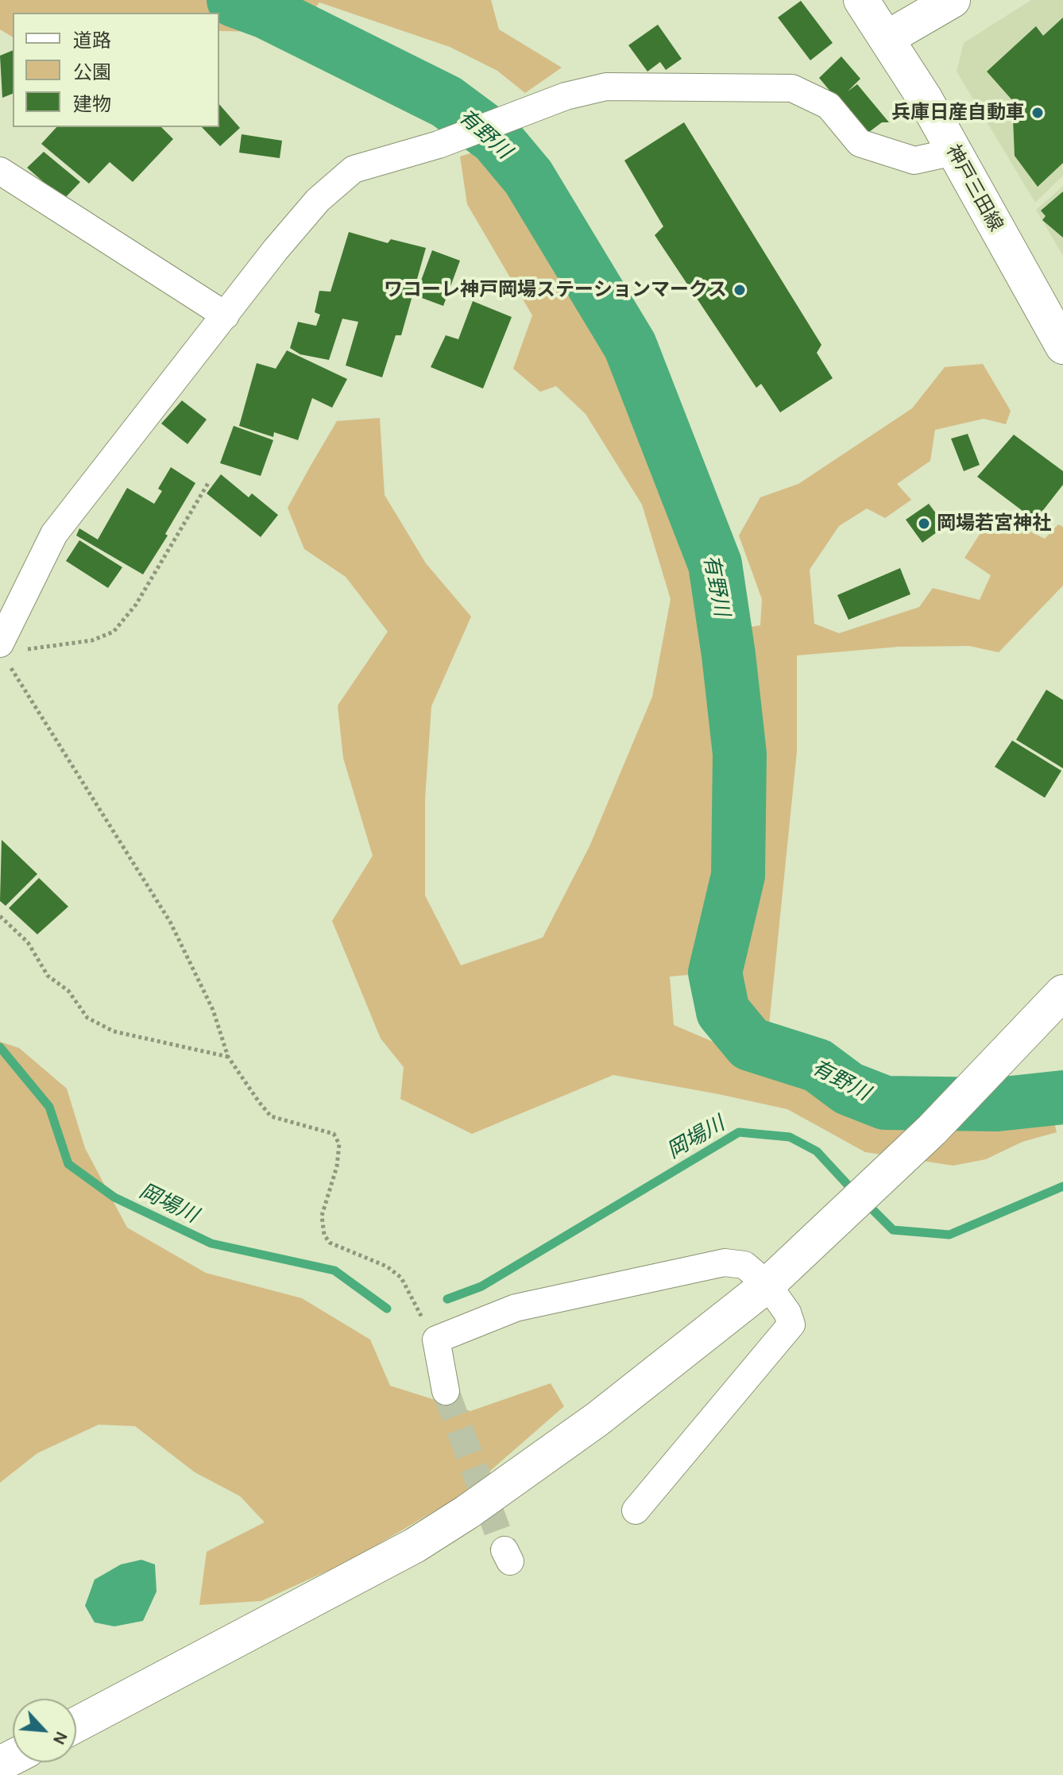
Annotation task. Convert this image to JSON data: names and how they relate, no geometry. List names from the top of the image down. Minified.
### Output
{"streets":{"street":["神戸三田線"]},"water":["有野川","岡場川"],"places":["兵庫日産自動車","ワコーレ神戸岡場ステーションマークス","岡場若宮神社"],"legend":["道路","公園","建物"],"north":"bottom right"}
